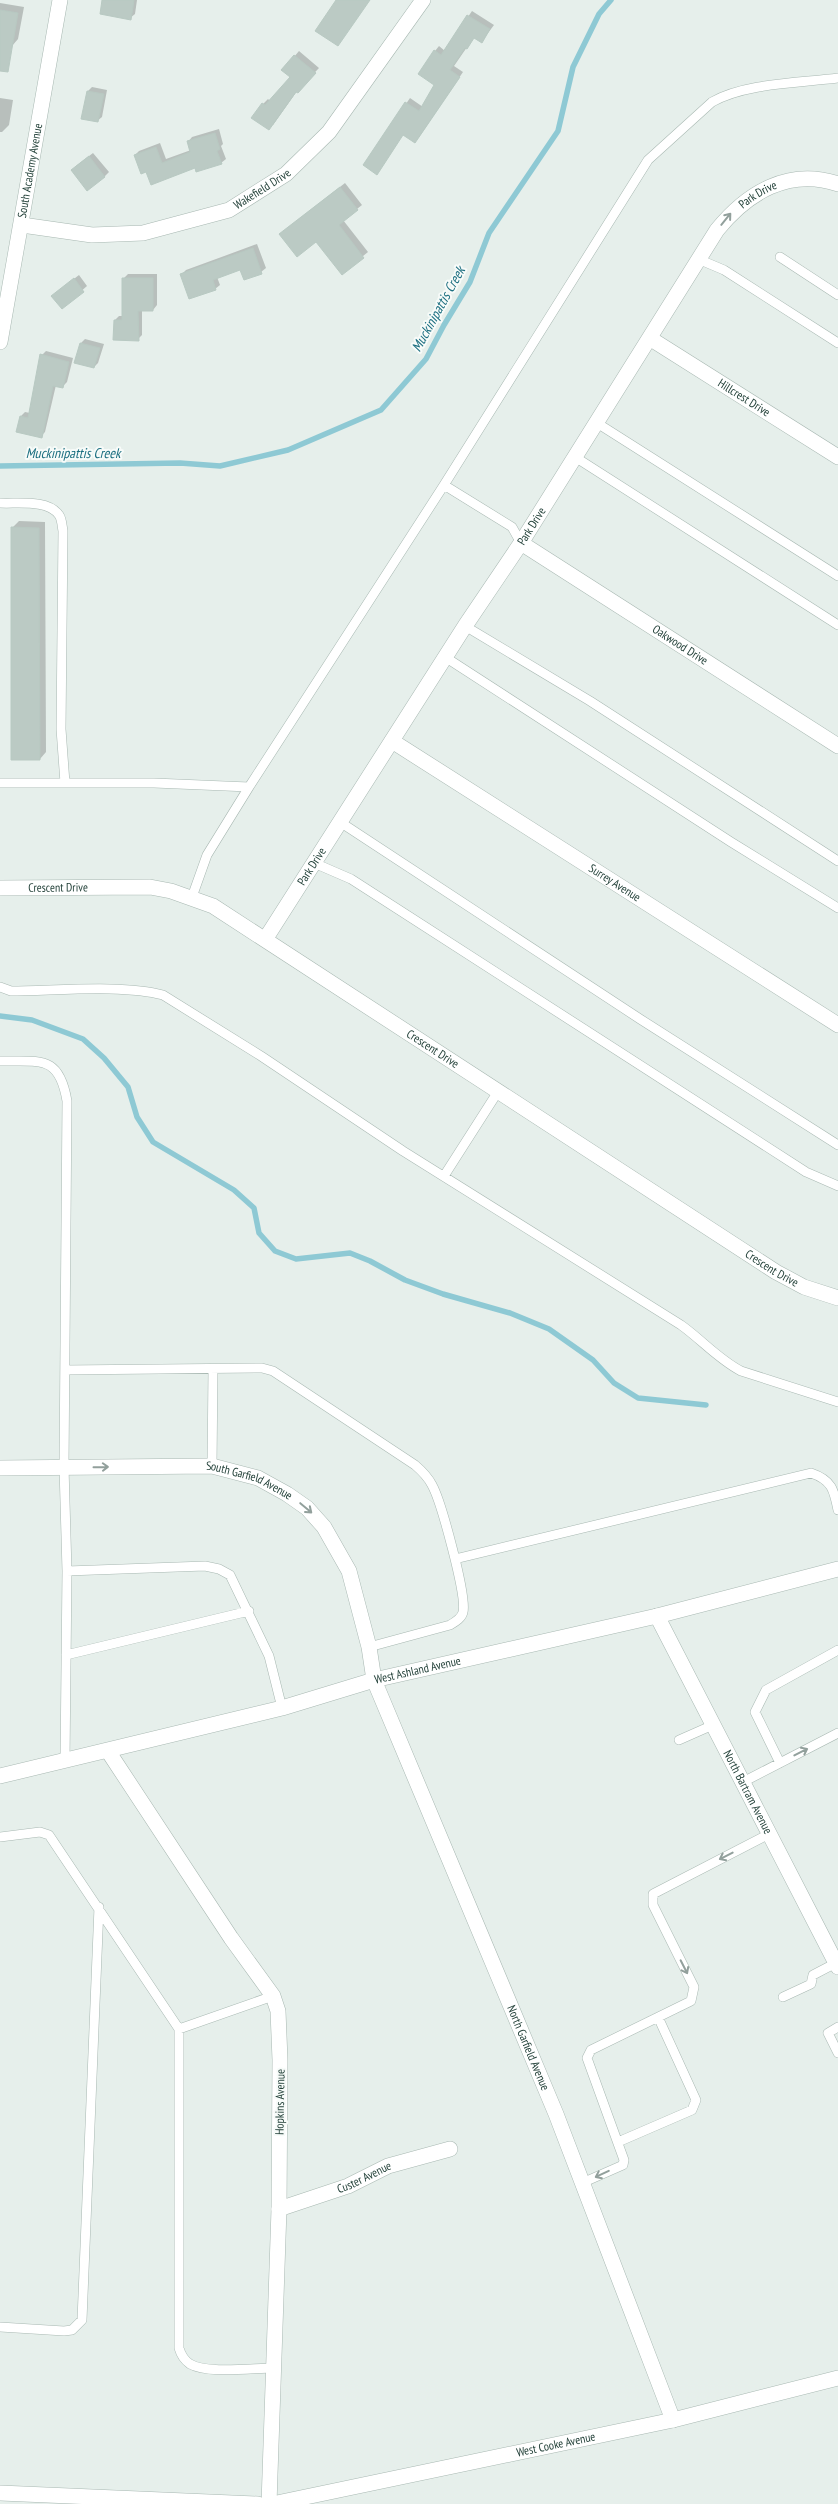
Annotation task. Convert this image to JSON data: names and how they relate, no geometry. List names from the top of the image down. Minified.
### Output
{"streets":{"street":["South Academy Avenue","Wakefield Drive","Park Drive","Hillcrest Drive","Oakwood Drive","Surrey Avenue","Crescent Drive","South Garfield Avenue","West Ashland Avenue","North Bartram Avenue","North Garfield Avenue","Hopkins Avenue","Custer Avenue","West Cooke Avenue"]},"crossings":[["South Academy Avenue","Wakefield Drive"],["Park Drive","Hillcrest Drive"],["Park Drive","Oakwood Drive"],["Park Drive","Surrey Avenue"],["Park Drive","Crescent Drive"],["South Garfield Avenue","West Ashland Avenue"],["South Garfield Avenue","North Garfield Avenue"],["West Ashland Avenue","North Bartram Avenue"],["West Ashland Avenue","North Garfield Avenue"],["West Ashland Avenue","Hopkins Avenue"],["North Garfield Avenue","West Cooke Avenue"],["Hopkins Avenue","Custer Avenue"],["Hopkins Avenue","West Cooke Avenue"]],"one_way":["South Garfield Avenue"],"water":["Muckinipattis Creek"]}
